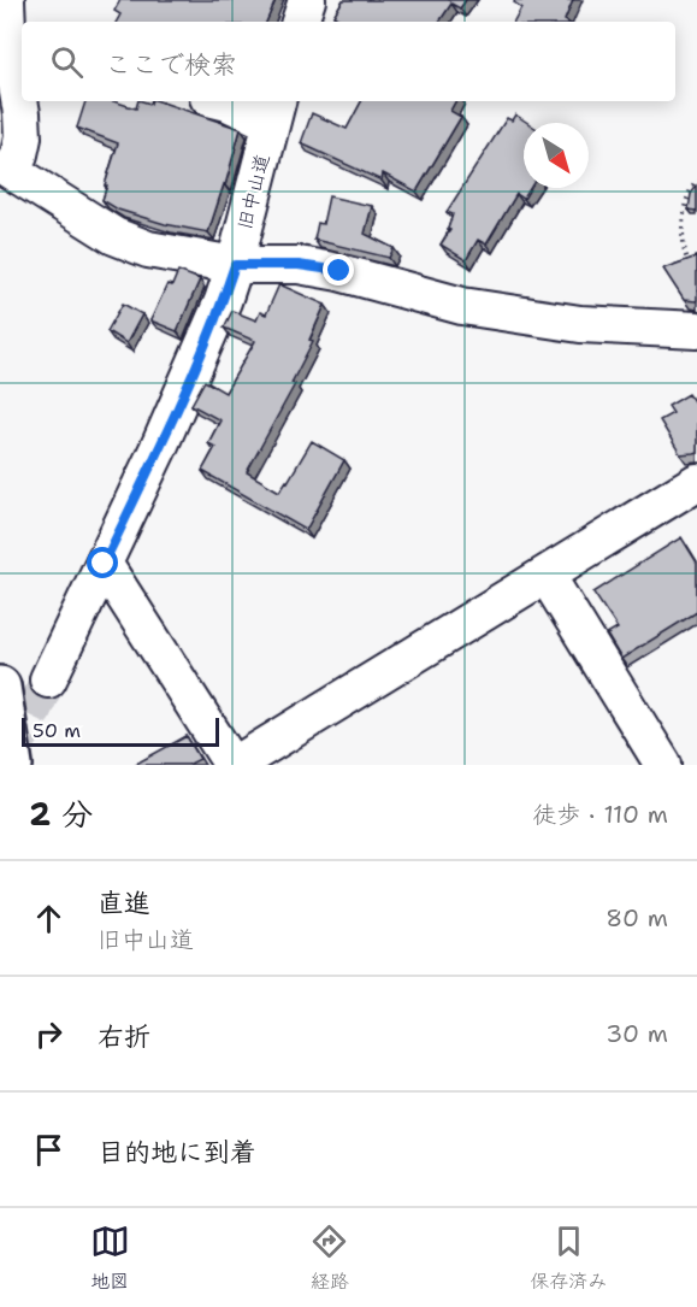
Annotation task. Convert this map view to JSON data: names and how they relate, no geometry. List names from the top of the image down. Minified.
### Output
{"streets":{"street":["旧中山道"]},"scale_bar":"50 m","north":"bottom right","page":{"search":"ここで検索","scale":"50 m","heading":["2 分","徒歩 · 110 m"],"list":[["直進","旧中山道","80 m"],["右折","30 m"],"目的地に到着"],"nav":["地図","経路","保存済み"]}}
